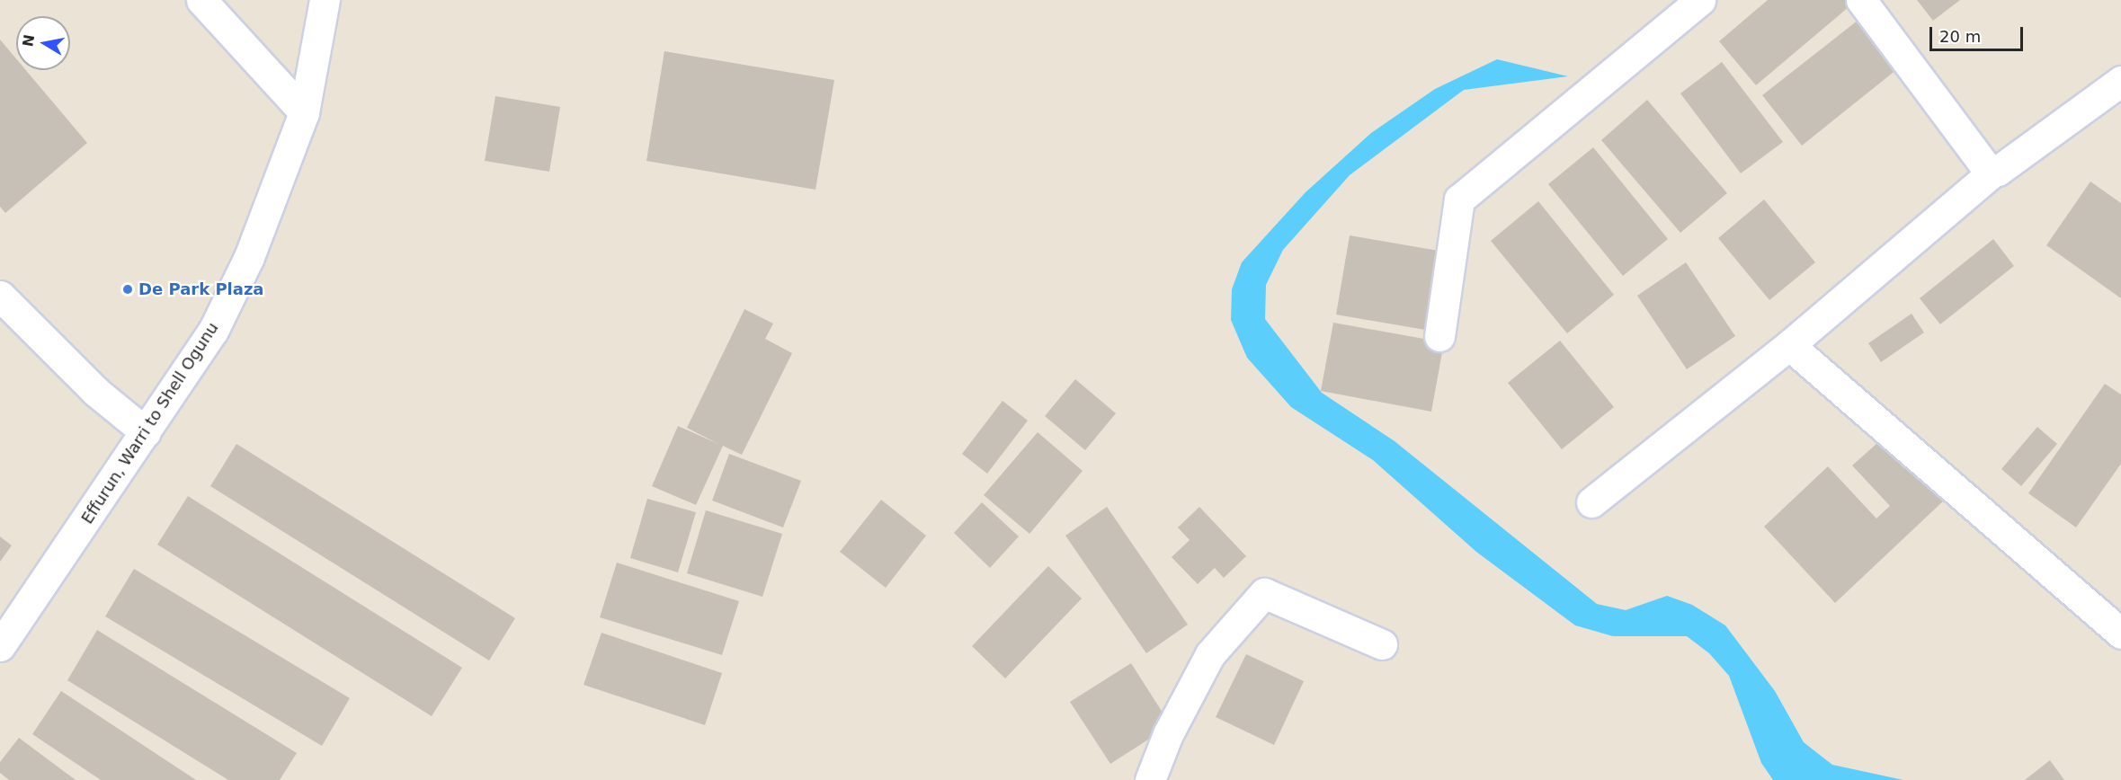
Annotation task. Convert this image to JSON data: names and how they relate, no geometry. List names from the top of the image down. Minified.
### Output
{"streets":{"street":["Effurun, Warri to Shell Ogunu"]},"places":["De Park Plaza"],"scale_bar":"20 m","north":"left"}
